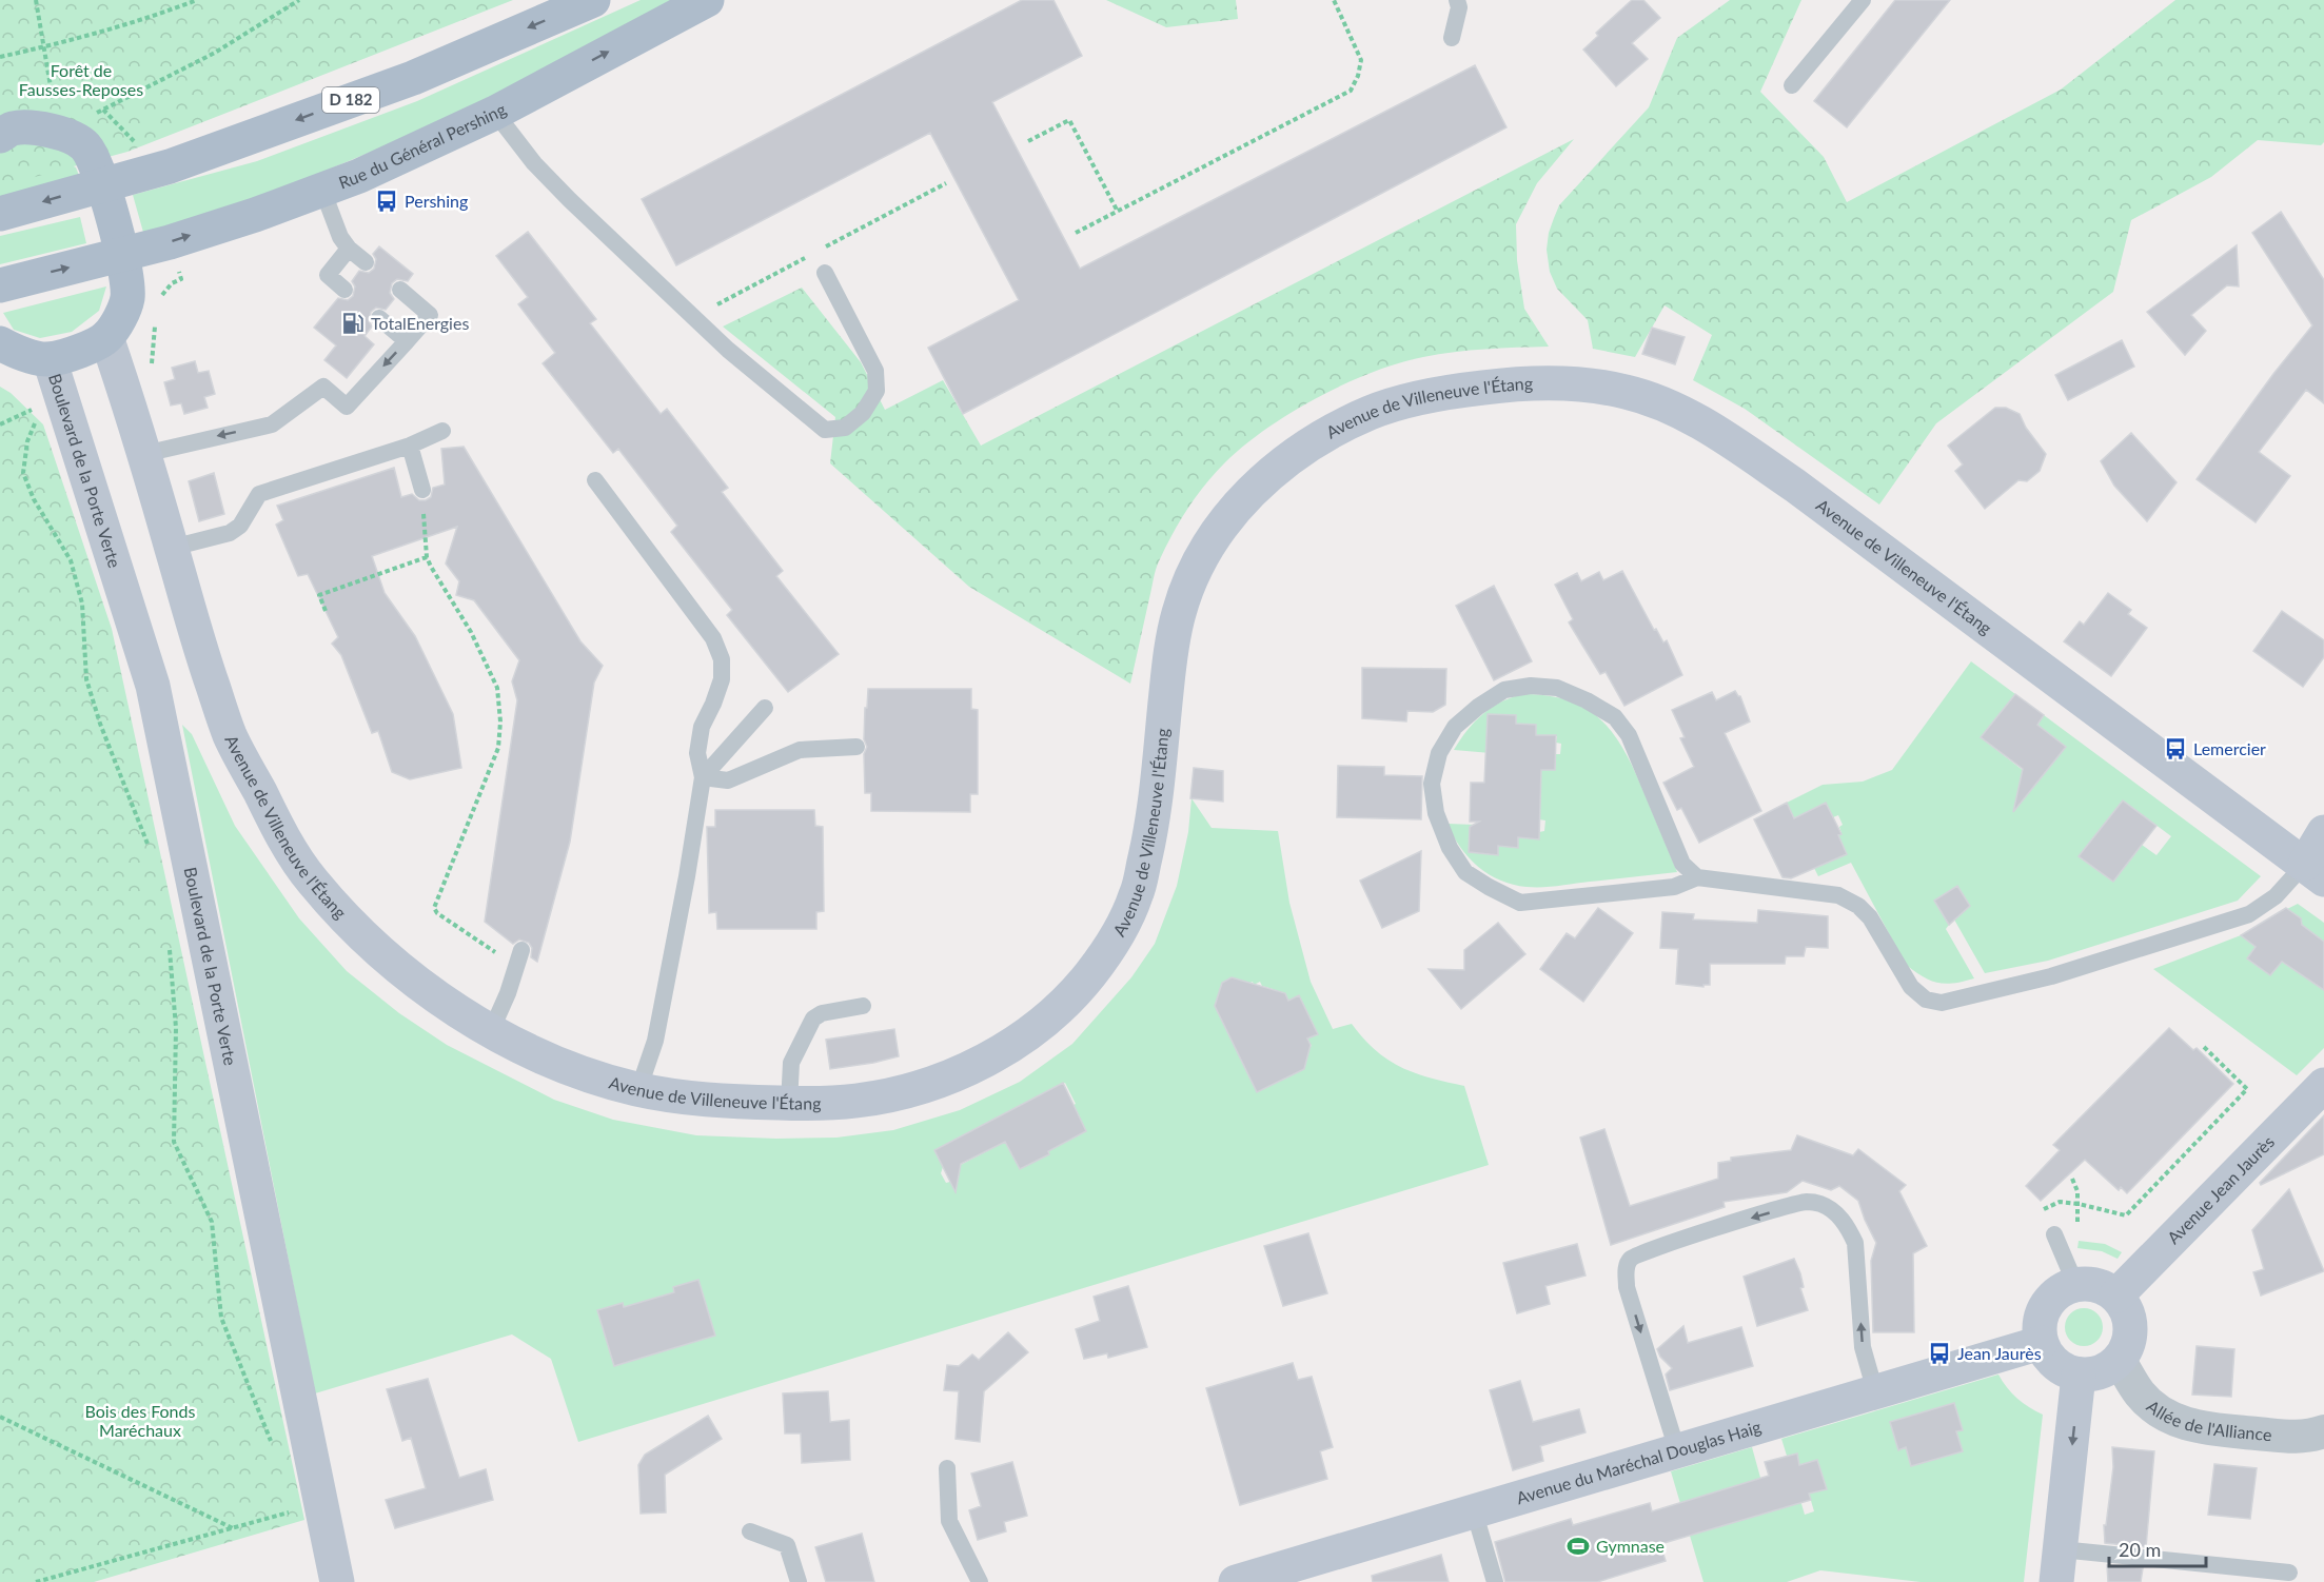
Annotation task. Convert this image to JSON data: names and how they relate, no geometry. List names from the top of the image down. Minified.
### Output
{"streets":{"main road":["D 182","Rue du Général Pershing"],"street":["Avenue de Villeneuve l'Étang","Boulevard de la Porte Verte","Avenue Jean Jaurès","Allée de l'Alliance","Avenue du Maréchal Douglas Haig"]},"crossings":[["Avenue Jean Jaurès","Allée de l'Alliance"],["Avenue Jean Jaurès","Avenue du Maréchal Douglas Haig"],["Allée de l'Alliance","Avenue du Maréchal Douglas Haig"]],"parks":["Forêt de Fausses-Reposes","Bois des Fonds Maréchaux"],"places":{"bus stop":["Pershing","Lemercier","Jean Jaurès"],"fuel station":["TotalEnergies"],"sports":["Gymnase"]},"scale_bar":"20 m"}
